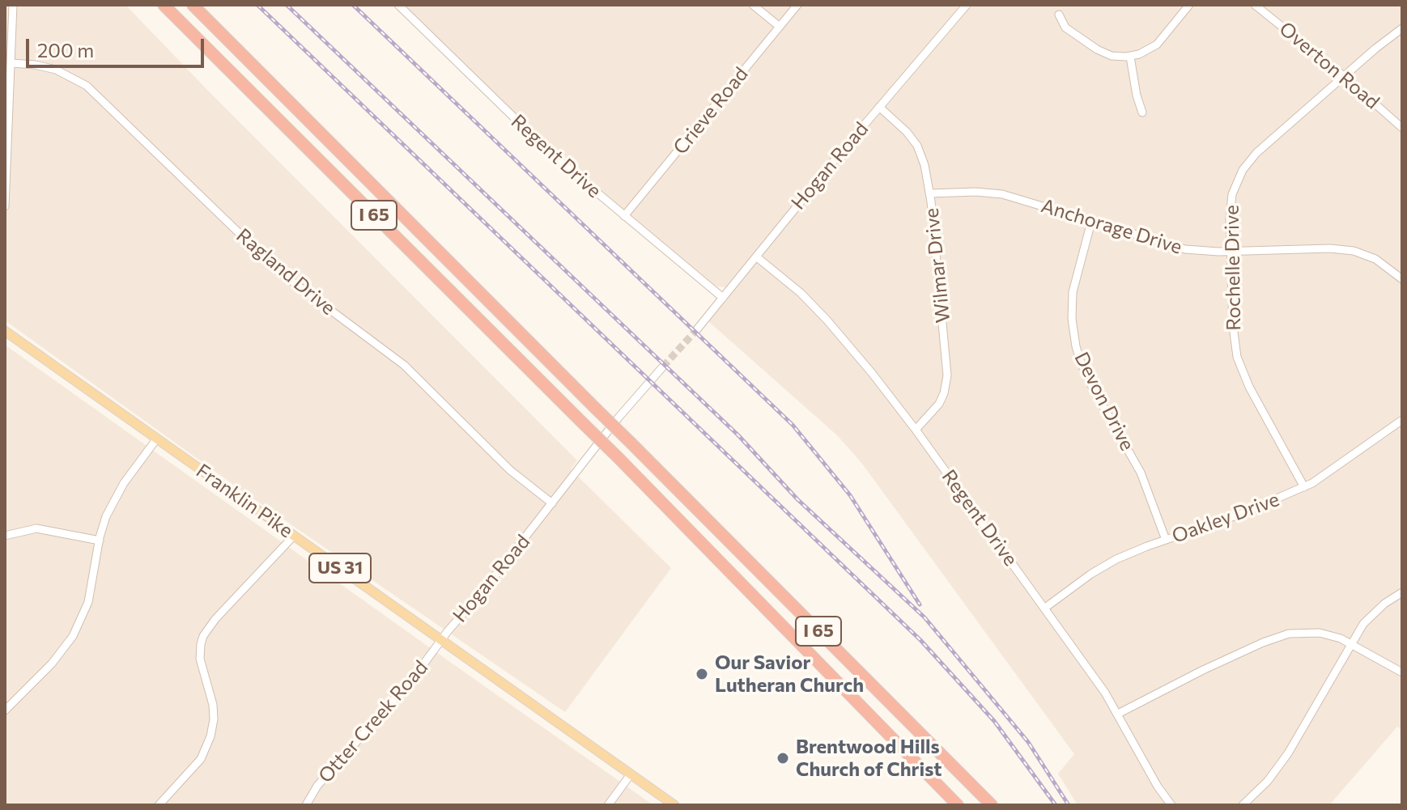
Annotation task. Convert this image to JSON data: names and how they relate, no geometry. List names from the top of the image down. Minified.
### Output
{"streets":{"highway":["I 65"],"main road":["Franklin Pike","US 31"],"street":["Overton Road","Crieve Road","Regent Drive","Hogan Road","Anchorage Drive","Wilmar Drive","Rochelle Drive","Ragland Drive","Devon Drive","Oakley Drive","Otter Creek Road"]},"crossings":[["Overton Road","Rochelle Drive"],["Crieve Road","Regent Drive"],["Regent Drive","Hogan Road"],["Regent Drive","Wilmar Drive"],["Regent Drive","Oakley Drive"],["Hogan Road","Wilmar Drive"],["Hogan Road","Ragland Drive"],["Hogan Road","Franklin Pike"],["Hogan Road","Otter Creek Road"],["Anchorage Drive","Wilmar Drive"],["Anchorage Drive","Rochelle Drive"],["Anchorage Drive","Devon Drive"],["Rochelle Drive","Oakley Drive"],["Devon Drive","Oakley Drive"],["Franklin Pike","Otter Creek Road"]],"places":["Our Savior Lutheran Church","Brentwood Hills Church of Christ"],"scale_bar":"200 m"}
